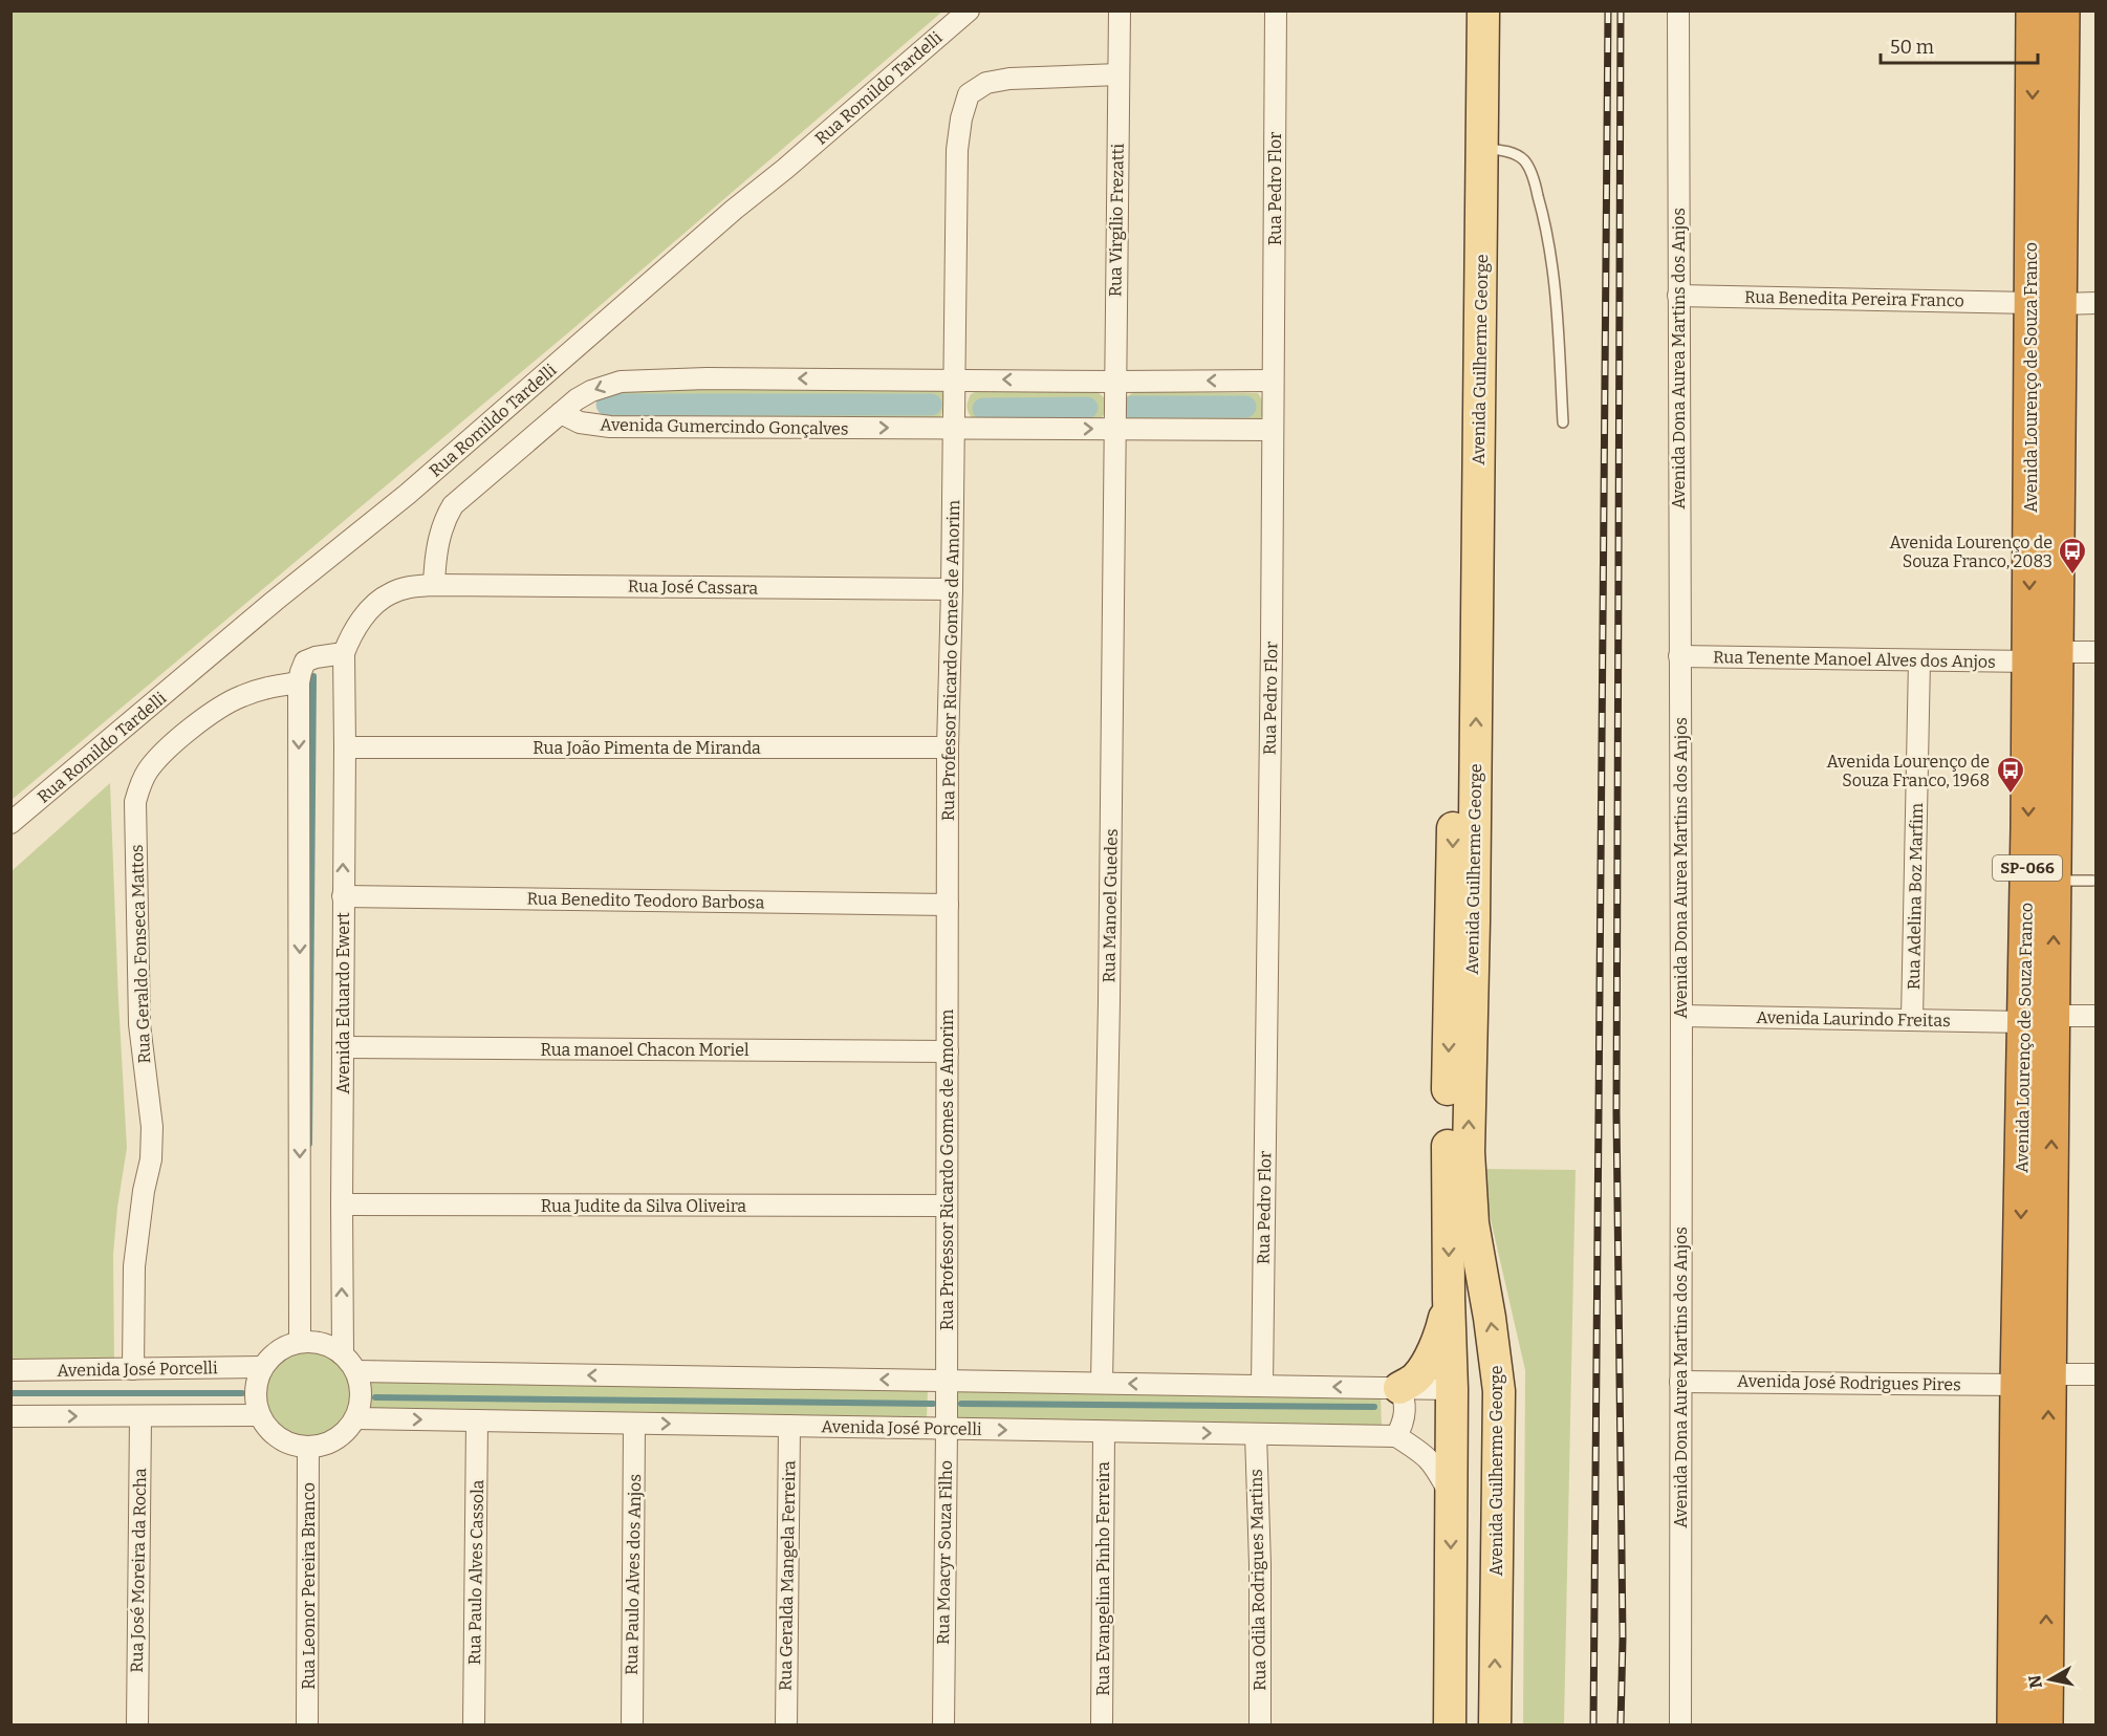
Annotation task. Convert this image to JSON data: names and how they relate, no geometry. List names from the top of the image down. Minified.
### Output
{"streets":{"highway":["Avenida Lourenço de Souza Franco","SP-066"],"main road":["Avenida Guilherme George"],"street":["Rua Romildo Tardelli","Rua Pedro Flor","Rua Virgílio Frezatti","Rua Benedita Pereira Franco","Avenida Dona Aurea Martins dos Anjos","Avenida Gumercindo Gonçalves","Rua José Cassara","Rua Tenente Manoel Alves dos Anjos","Rua Professor Ricardo Gomes de Amorim","Rua João Pimenta de Miranda","Rua Adelina Boz Marfim","Rua Benedito Teodoro Barbosa","Rua Manoel Guedes","Rua Geraldo Fonseca Mattos","Avenida Eduardo Ewert","Avenida Laurindo Freitas","Rua manoel Chacon Moriel","Rua Judite da Silva Oliveira","Avenida José Porcelli","Avenida José Rodrigues Pires","Rua Moacyr Souza Filho","Rua José Moreira da Rocha","Rua Paulo Alves Cassola","Rua Paulo Alves dos Anjos","Rua Geralda Mangela Ferreira","Rua Evangelina Pinho Ferreira","Rua Odila Rodrigues Martins","Rua Leonor Pereira Branco"]},"crossings":[["Rua Pedro Flor","Avenida Gumercindo Gonçalves"],["Rua Virgílio Frezatti","Avenida Gumercindo Gonçalves"],["Rua Virgílio Frezatti","Rua Professor Ricardo Gomes de Amorim"],["Rua Virgílio Frezatti","Rua Manoel Guedes"],["Rua Benedita Pereira Franco","Avenida Dona Aurea Martins dos Anjos"],["Rua Benedita Pereira Franco","Avenida Lourenço de Souza Franco"],["Avenida Dona Aurea Martins dos Anjos","Rua Tenente Manoel Alves dos Anjos"],["Avenida Dona Aurea Martins dos Anjos","Avenida Laurindo Freitas"],["Avenida Dona Aurea Martins dos Anjos","Avenida José Rodrigues Pires"],["Avenida Lourenço de Souza Franco","Rua Tenente Manoel Alves dos Anjos"],["Avenida Lourenço de Souza Franco","Avenida Laurindo Freitas"],["Avenida Lourenço de Souza Franco","Avenida José Rodrigues Pires"],["Avenida Gumercindo Gonçalves","Rua Professor Ricardo Gomes de Amorim"],["Avenida Gumercindo Gonçalves","Rua Manoel Guedes"],["Rua José Cassara","Rua Professor Ricardo Gomes de Amorim"],["Rua José Cassara","Avenida Eduardo Ewert"],["Rua Tenente Manoel Alves dos Anjos","Rua Adelina Boz Marfim"],["Rua Professor Ricardo Gomes de Amorim","Rua João Pimenta de Miranda"],["Rua Professor Ricardo Gomes de Amorim","Rua Benedito Teodoro Barbosa"],["Rua Professor Ricardo Gomes de Amorim","Rua manoel Chacon Moriel"],["Rua Professor Ricardo Gomes de Amorim","Rua Judite da Silva Oliveira"],["Rua Professor Ricardo Gomes de Amorim","Rua Moacyr Souza Filho"],["Rua João Pimenta de Miranda","Avenida Eduardo Ewert"],["Rua Adelina Boz Marfim","Avenida Laurindo Freitas"],["Rua Benedito Teodoro Barbosa","Avenida Eduardo Ewert"],["Rua Geraldo Fonseca Mattos","Avenida José Porcelli"],["Avenida Eduardo Ewert","Rua manoel Chacon Moriel"],["Avenida Eduardo Ewert","Rua Judite da Silva Oliveira"],["Avenida Eduardo Ewert","Avenida José Porcelli"],["Avenida Eduardo Ewert","Rua Leonor Pereira Branco"],["Avenida José Porcelli","Rua Moacyr Souza Filho"],["Avenida José Porcelli","Rua Paulo Alves Cassola"],["Avenida José Porcelli","Rua Paulo Alves dos Anjos"],["Avenida José Porcelli","Rua Geralda Mangela Ferreira"],["Avenida José Porcelli","Rua Evangelina Pinho Ferreira"],["Avenida José Porcelli","Rua Odila Rodrigues Martins"],["Avenida José Porcelli","Rua Leonor Pereira Branco"]],"places":{"bus stop":["Avenida Lourenço de Souza Franco, 2083","Avenida Lourenço de Souza Franco, 1968"]},"scale_bar":"50 m","north":"left"}
